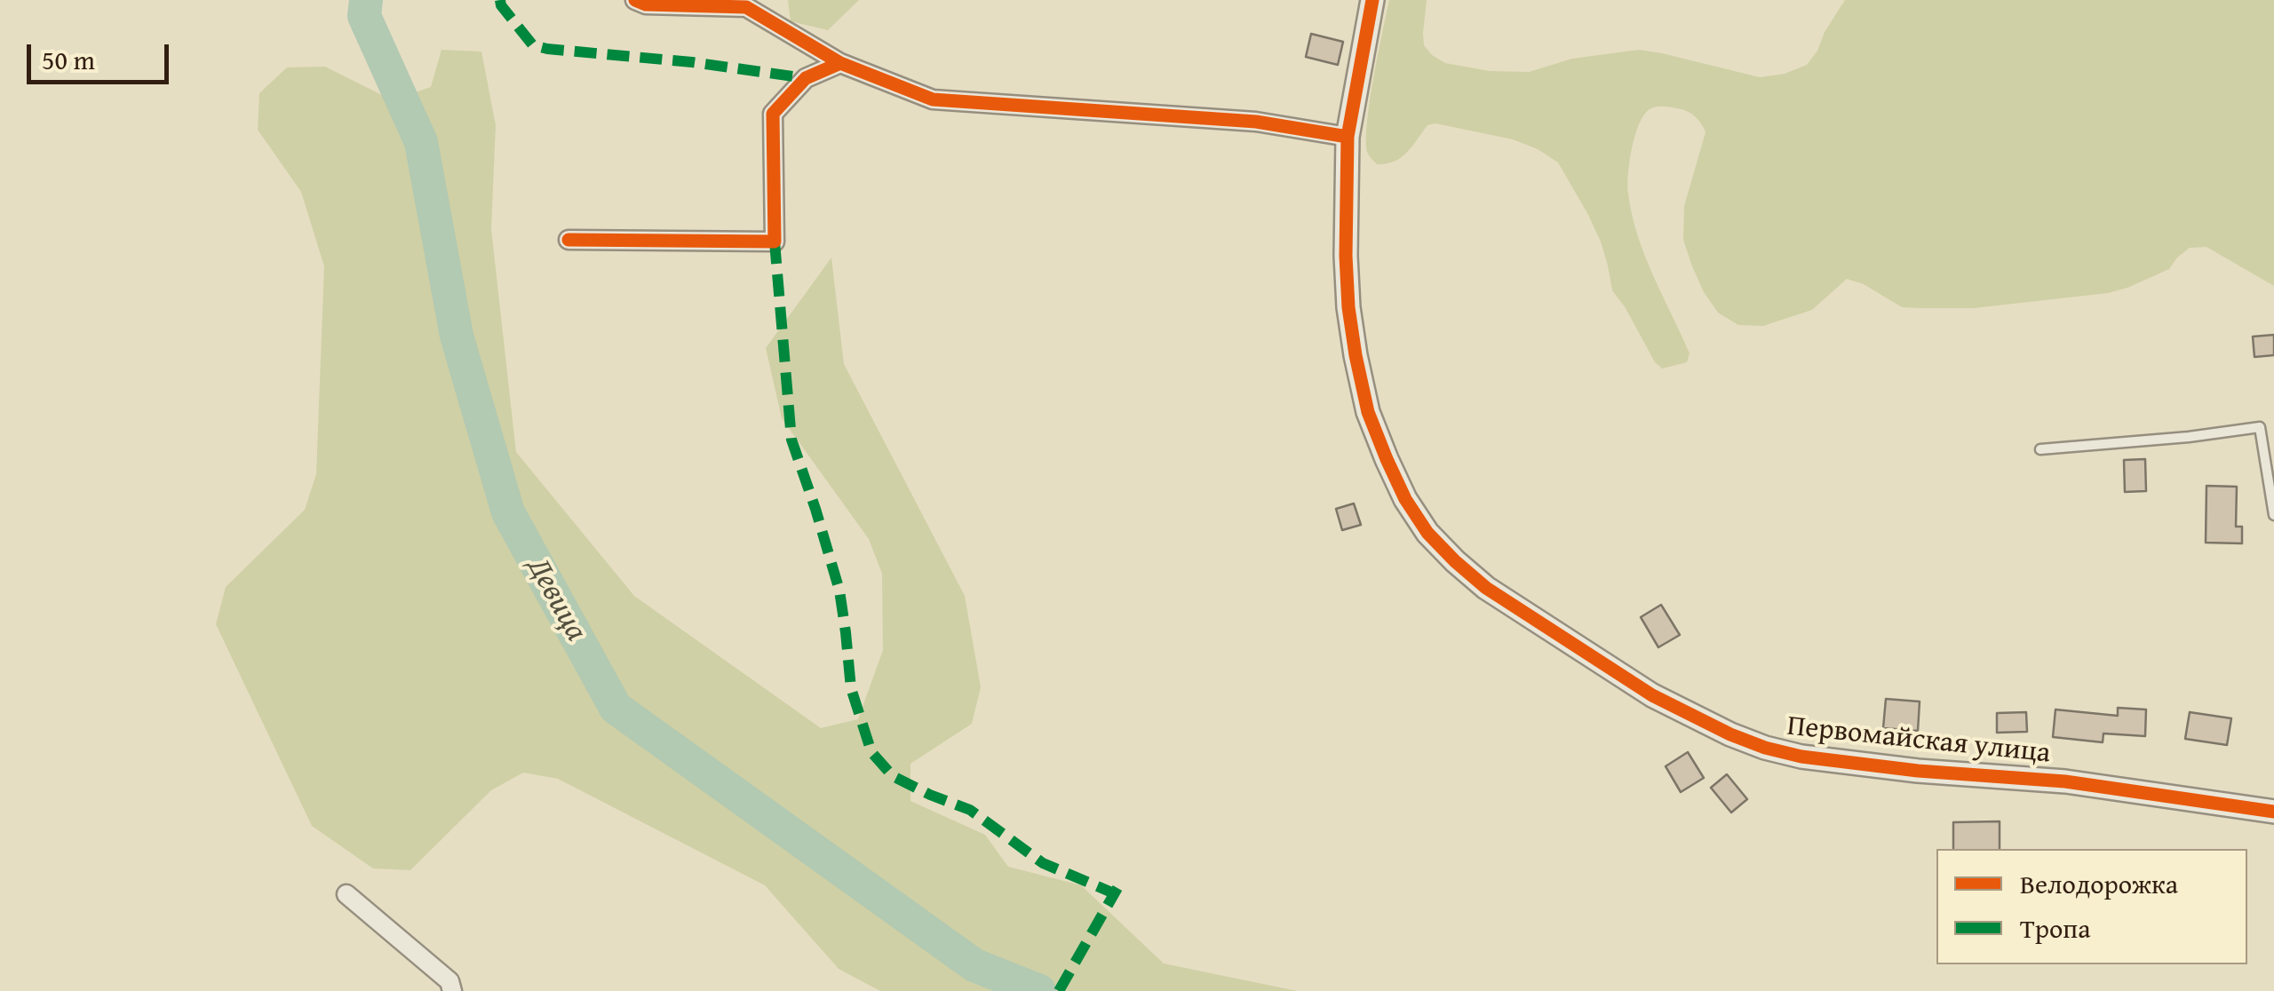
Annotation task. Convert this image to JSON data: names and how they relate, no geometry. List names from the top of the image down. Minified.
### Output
{"streets":{"street":["Первомайская улица"]},"water":["Девица"],"legend":["Велодорожка","Тропа"],"scale_bar":"50 m"}
